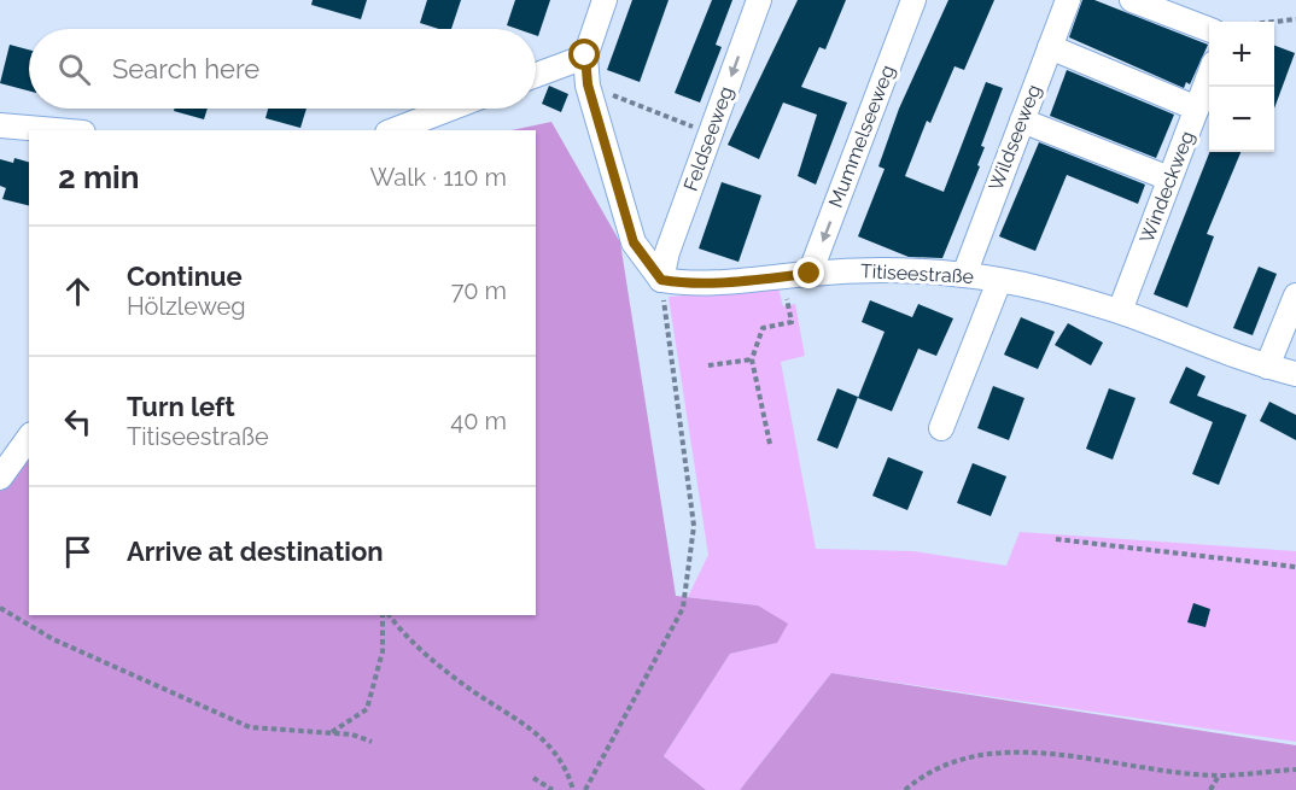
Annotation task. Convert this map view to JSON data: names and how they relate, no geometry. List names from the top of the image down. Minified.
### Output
{"streets":{"street":["Mummelseeweg","Wildseeweg","Feldseeweg","Windeckweg","Titiseestraße"]},"crossings":[["Mummelseeweg","Titiseestraße"],["Wildseeweg","Titiseestraße"],["Feldseeweg","Titiseestraße"],["Windeckweg","Titiseestraße"]],"one_way":["Mummelseeweg"],"page":{"map_buttons":["+","−"],"search":"Search here","heading":["2 min","Walk · 110 m"],"list":[["Continue","Hölzleweg","70 m"],["Turn left","Titiseestraße","40 m"],"Arrive at destination"]}}
